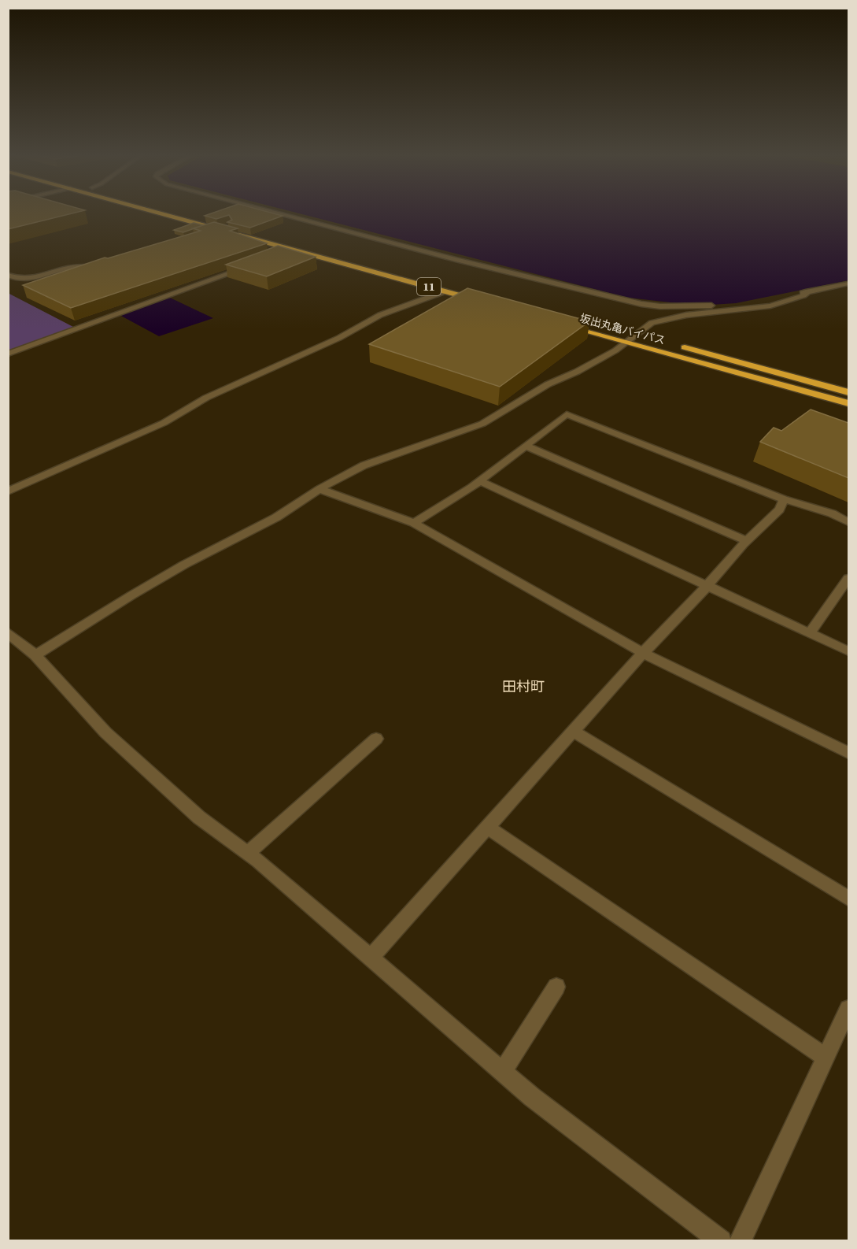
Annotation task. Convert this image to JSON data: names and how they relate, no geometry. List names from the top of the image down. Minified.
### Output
{"streets":{"highway":["11","坂出丸亀バイパス"]},"districts":["田村町"]}
